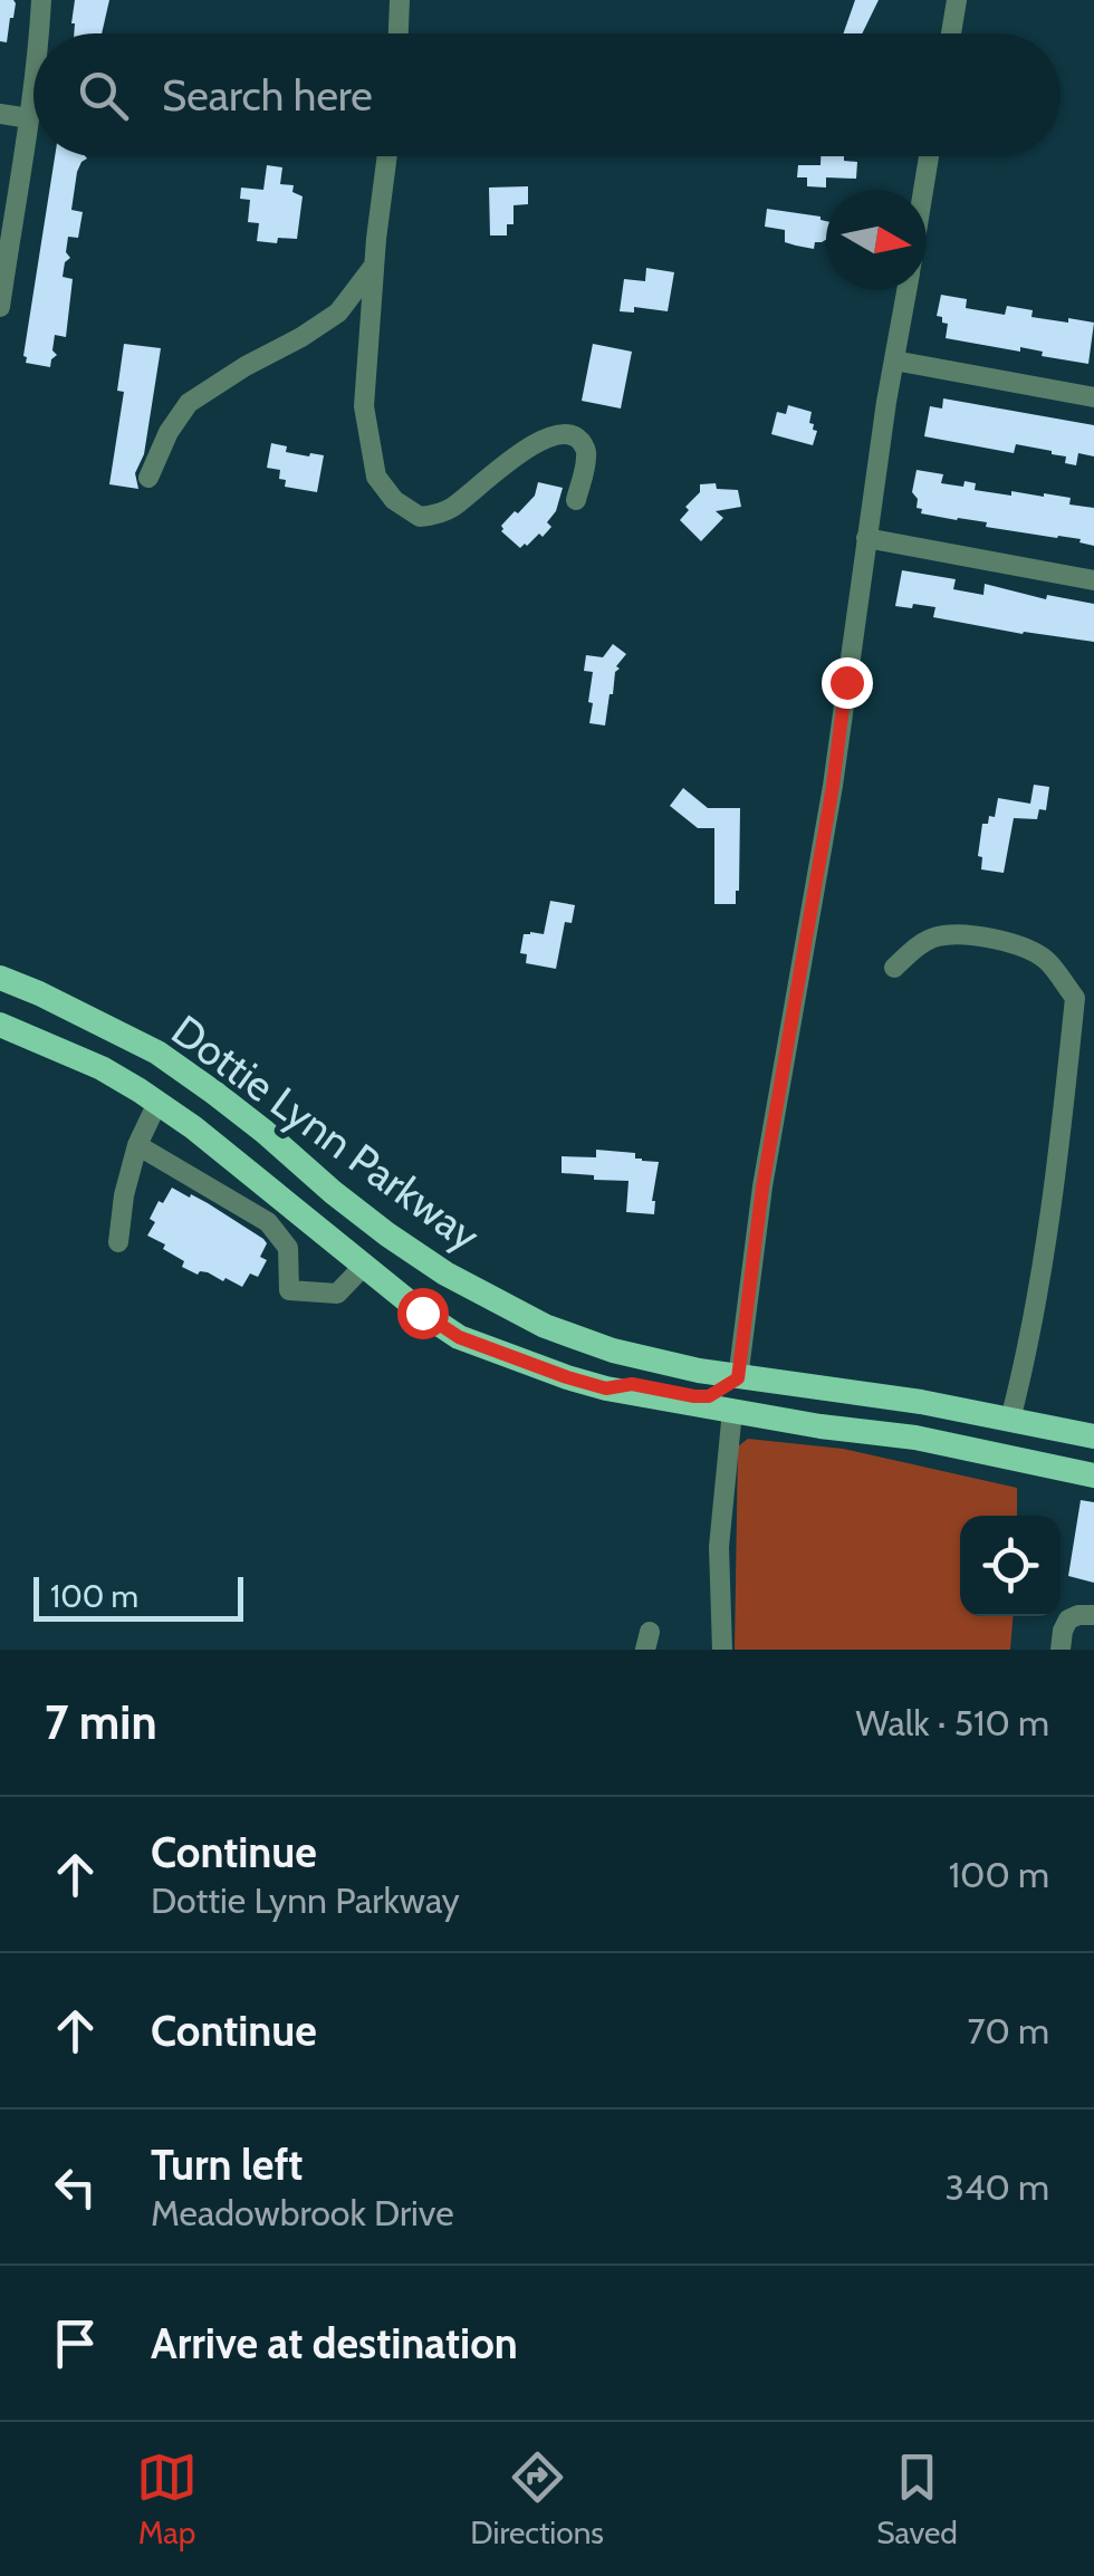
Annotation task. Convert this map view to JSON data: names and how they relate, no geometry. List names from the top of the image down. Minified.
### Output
{"streets":{"main road":["Dottie Lynn Parkway"]},"scale_bar":"100 m","north":"right","page":{"search":"Search here","scale":"100 m","heading":["7 min","Walk · 510 m"],"list":[["Continue","Dottie Lynn Parkway","100 m"],["Continue","70 m"],["Turn left","Meadowbrook Drive","340 m"],"Arrive at destination"],"nav":["Map","Directions","Saved"]}}
